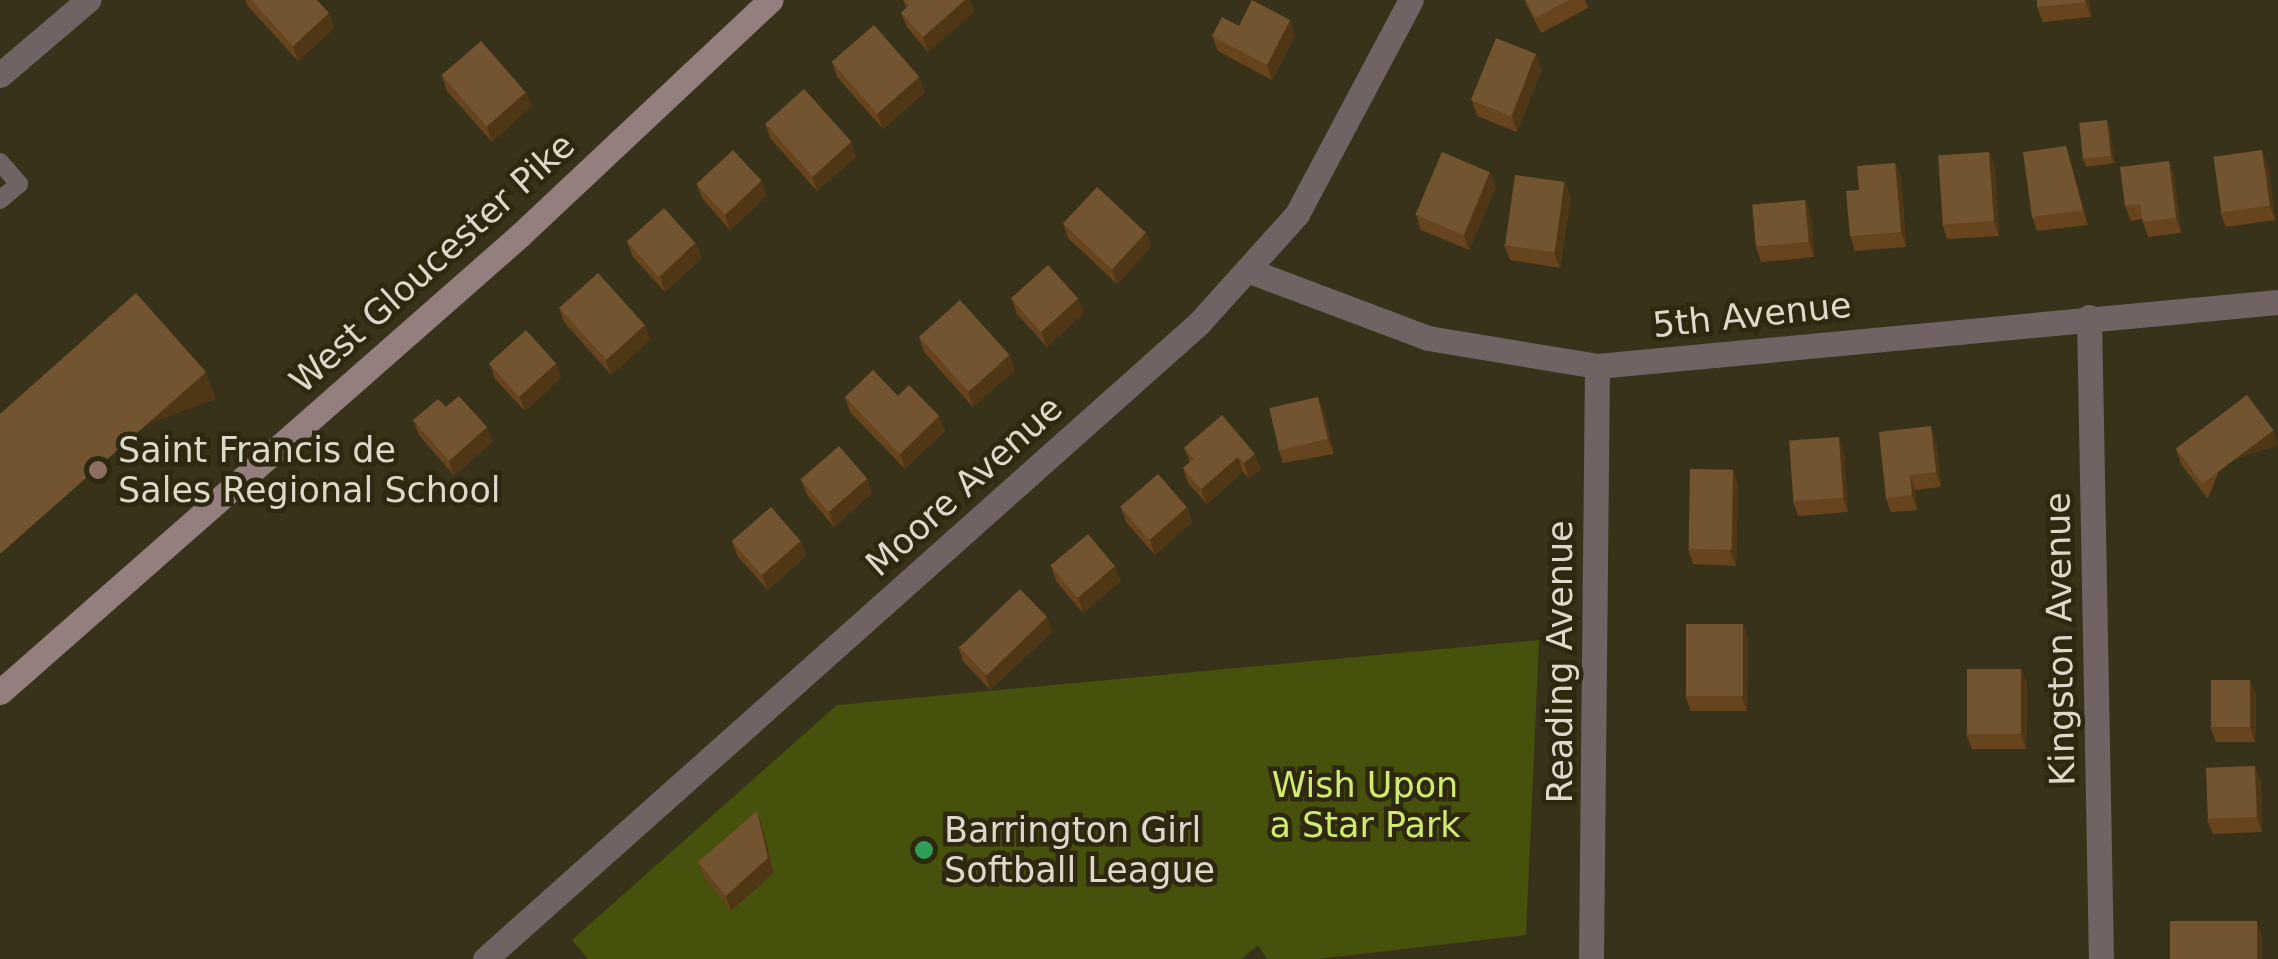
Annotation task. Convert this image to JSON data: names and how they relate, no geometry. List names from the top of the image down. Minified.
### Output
{"streets":{"main road":["West Gloucester Pike"],"street":["5th Avenue","Moore Avenue","Kingston Avenue","Reading Avenue"]},"crossings":[["5th Avenue","Moore Avenue"],["5th Avenue","Kingston Avenue"],["5th Avenue","Reading Avenue"]],"parks":["Wish Upon a Star Park"],"places":["Saint Francis de Sales Regional School","Barrington Girl Softball League"]}
